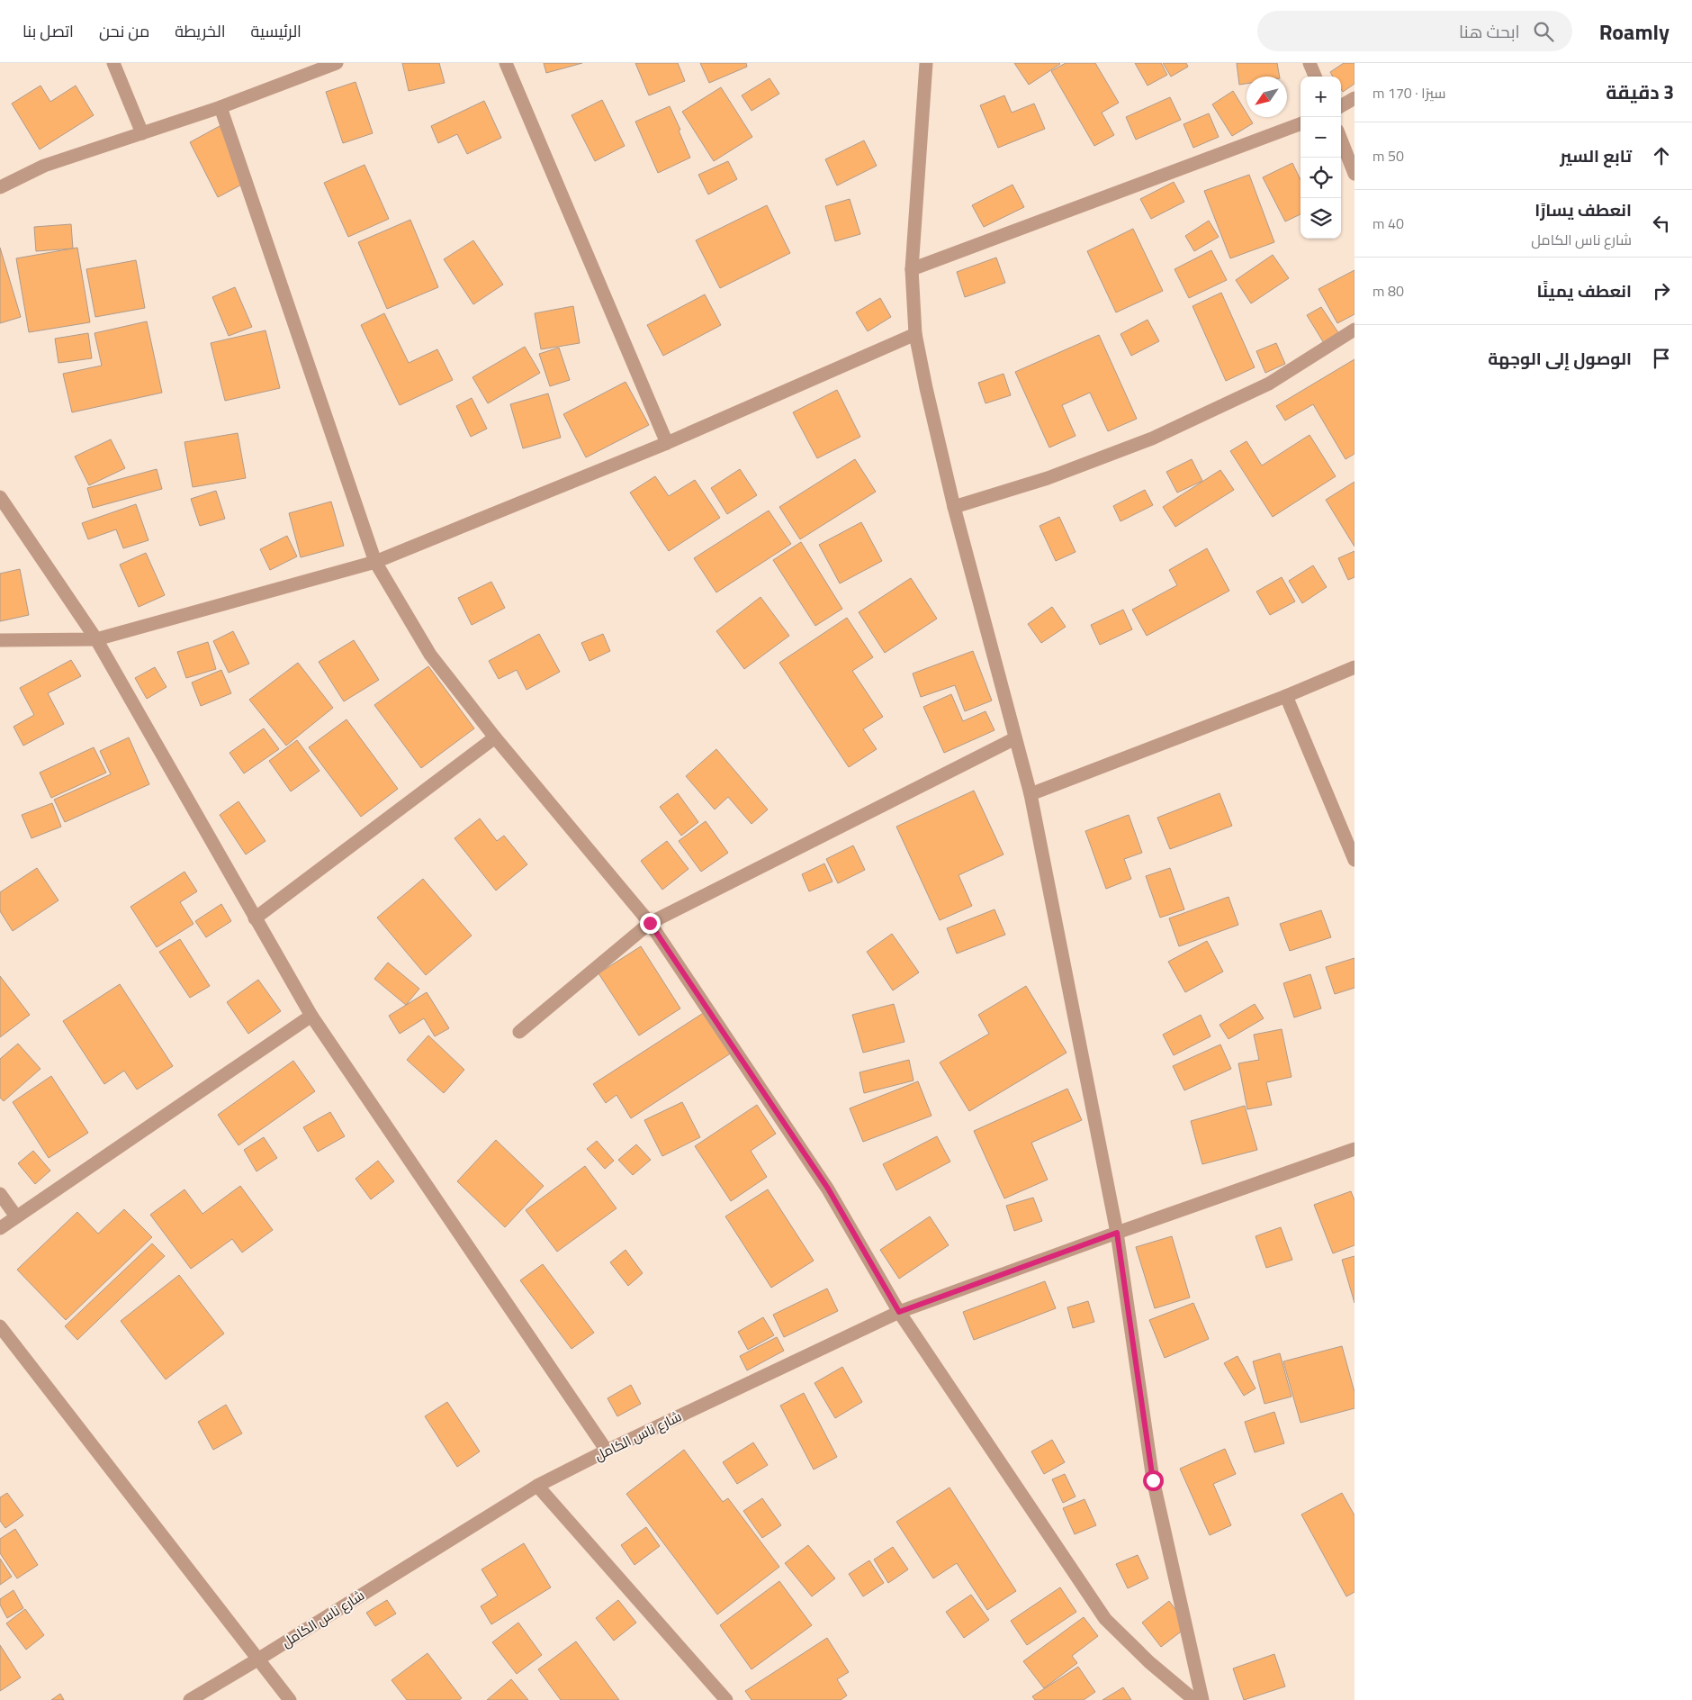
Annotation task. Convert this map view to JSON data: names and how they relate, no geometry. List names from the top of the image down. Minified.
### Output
{"streets":{"street":["شارع ناس الكامل"]},"north":"bottom left","page":{"header":"Roamly","search":"ابحث هنا","nav":["الرئيسية","الخريطة","من نحن","اتصل بنا"],"heading":["3 دقيقة","سيرًا · 170 m"],"map_buttons":["+","−"],"list":[["تابع السير","50 m"],["انعطف يسارًا","شارع ناس الكامل","40 m"],["انعطف يمينًا","80 m"],"الوصول إلى الوجهة"]}}
